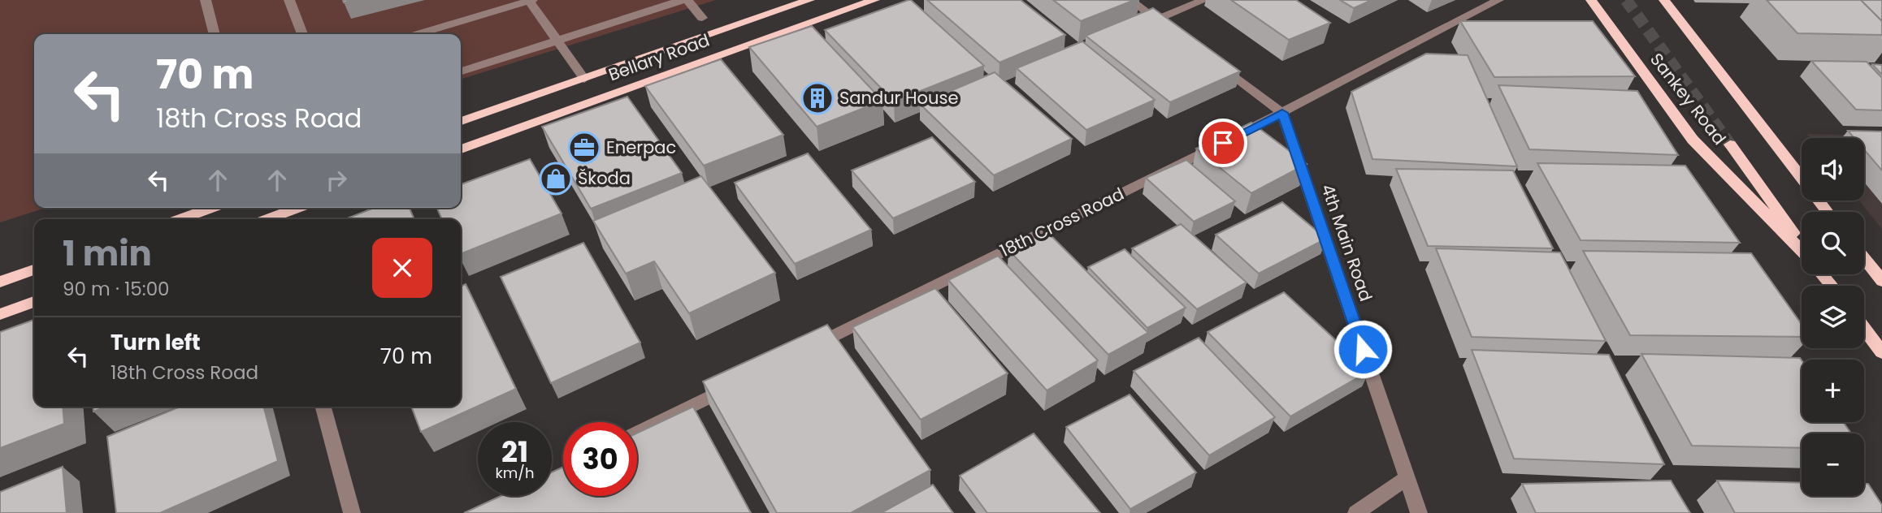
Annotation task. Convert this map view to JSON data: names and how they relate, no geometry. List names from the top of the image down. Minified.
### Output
{"streets":{"main road":["Bellary Road","Sankey Road"],"street":["18th Cross Road","4th Main Road"]},"crossings":[["18th Cross Road","4th Main Road"]],"places":{"building":["Sandur House"],"office":["Enerpac"],"shop":["Škoda"]},"page":{"turn":["70 m","18th Cross Road"],"map_buttons":["+","−"],"heading":["1 min","90 m · 15:00"],"list":[{"name":"Turn left","note":"18th Cross Road","value":"70 m"}],"speed":"21 km/h","limit":"30"}}
